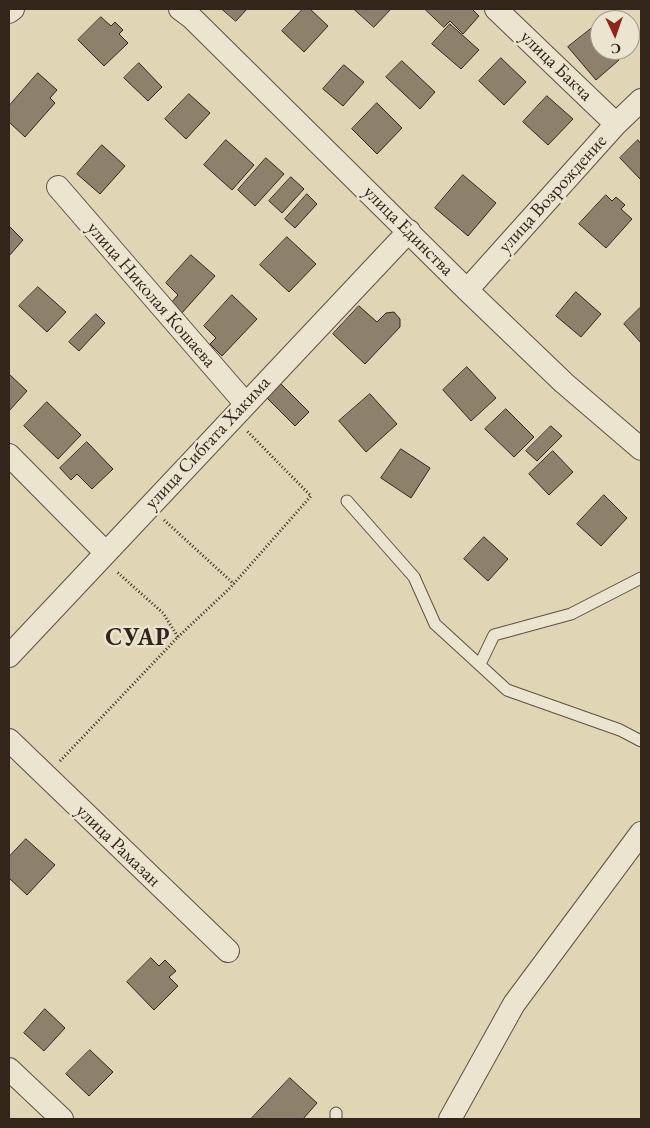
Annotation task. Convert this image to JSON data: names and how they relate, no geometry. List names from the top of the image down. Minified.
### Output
{"streets":{"street":["улица Бакча","улица Возрождение","улица Единства","улица Николая Кошаева","улица Сибгата Хакима","улица Рамазан"]},"crossings":[["улица Бакча","улица Возрождение"],["улица Возрождение","улица Единства"],["улица Единства","улица Сибгата Хакима"],["улица Николая Кошаева","улица Сибгата Хакима"]],"districts":["СУАР"],"north":"bottom"}
